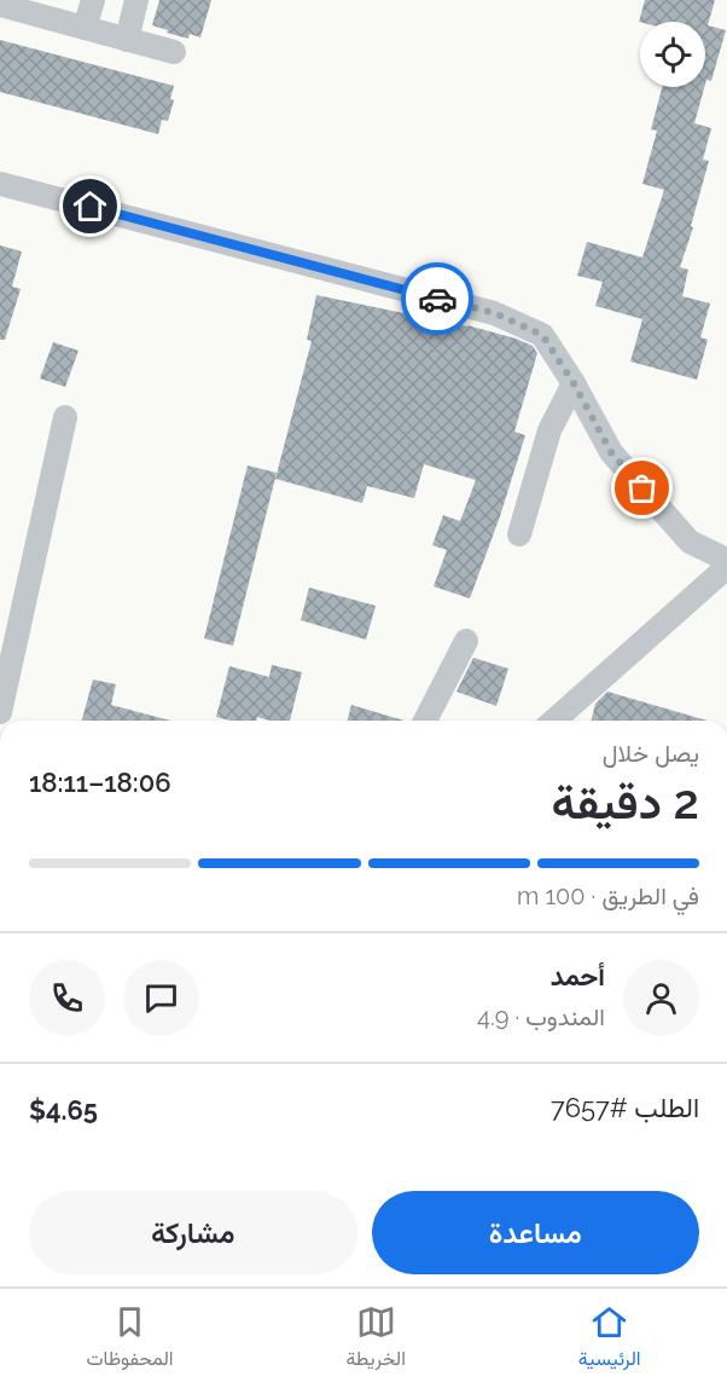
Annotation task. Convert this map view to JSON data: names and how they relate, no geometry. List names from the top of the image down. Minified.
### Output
{"page":{"heading":["2 دقيقة","يصل خلال","18:06–18:11"],"panel":["أحمد","المندوب · 4.9","الطلب #7657","$4.65"],"bar":"في الطريق · 100 m","buttons":["مساعدة","مشاركة"],"tabs":["الرئيسية","الخريطة","المحفوظات"]}}
